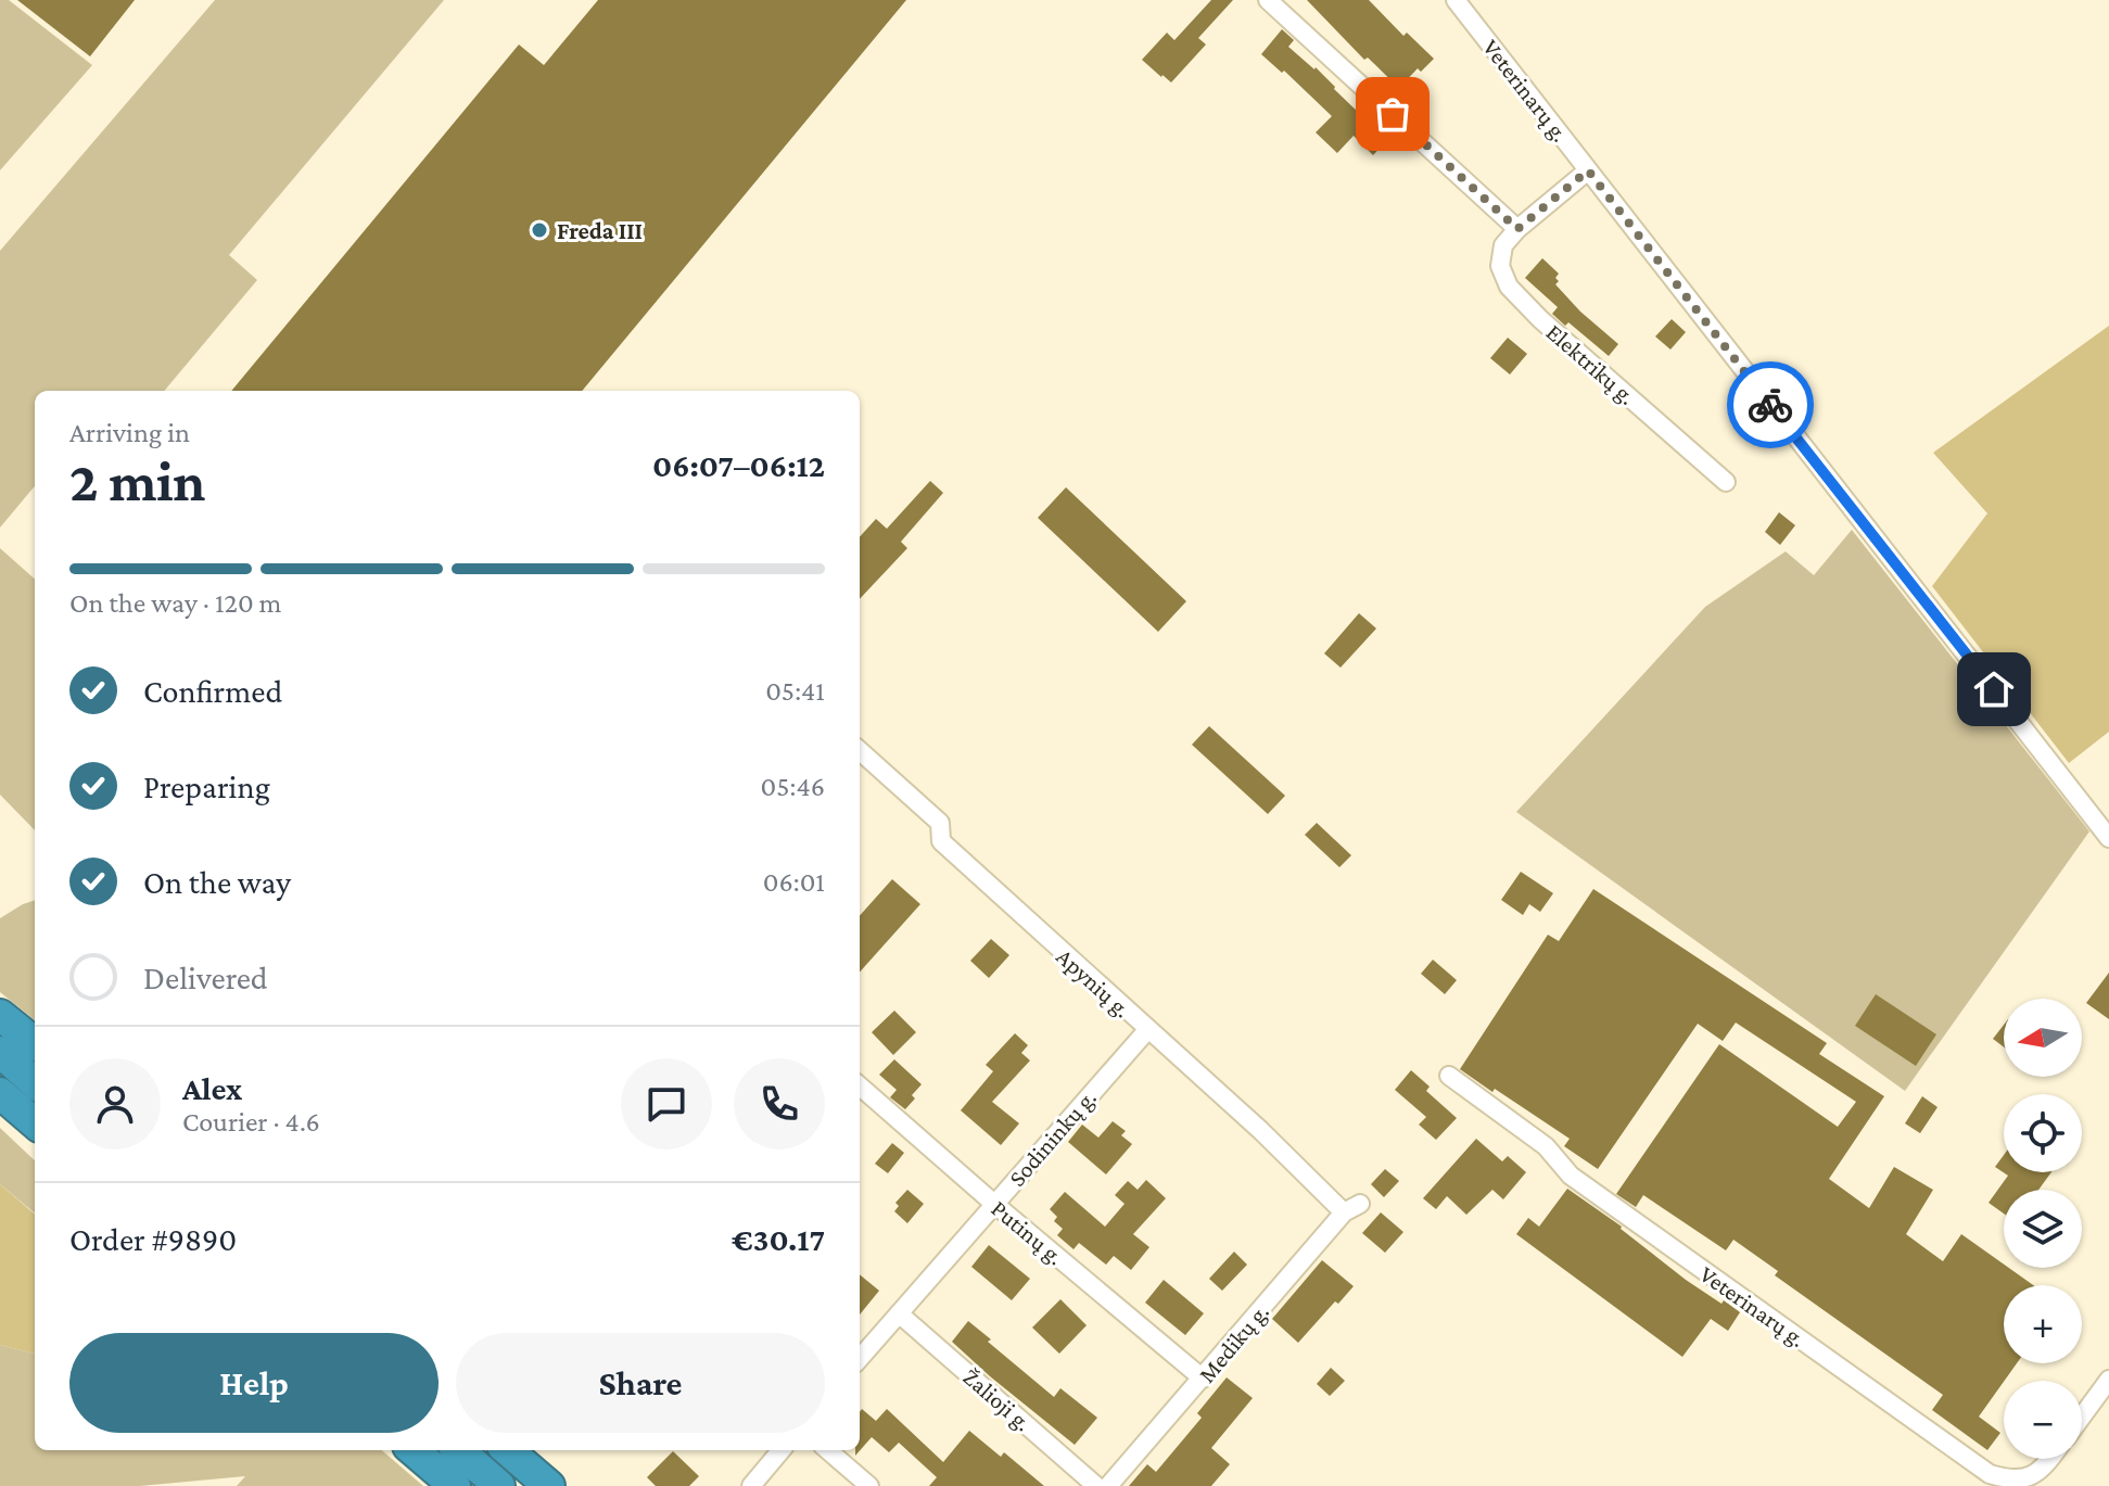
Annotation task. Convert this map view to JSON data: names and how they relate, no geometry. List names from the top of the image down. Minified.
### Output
{"streets":{"street":["Veterinarų g.","Elektrikų g.","Apynių g.","Sodininkų g.","Putinų g.","Medikų g.","Žalioji g."]},"crossings":[["Veterinarų g.","Elektrikų g."],["Apynių g.","Sodininkų g."],["Apynių g.","Medikų g."],["Sodininkų g.","Putinų g."],["Sodininkų g.","Žalioji g."],["Putinų g.","Medikų g."]],"places":["Freda III"],"north":"left","page":{"heading":["2 min","Arriving in","06:07–06:12"],"panel":["Alex","Courier · 4.6","Order #9890","€30.17"],"bar":"On the way · 120 m","list":[["Confirmed","05:41"],["Preparing","05:46"],["On the way","06:01"],"Delivered"],"map_buttons":["+","−"],"buttons":["Help","Share"]}}
